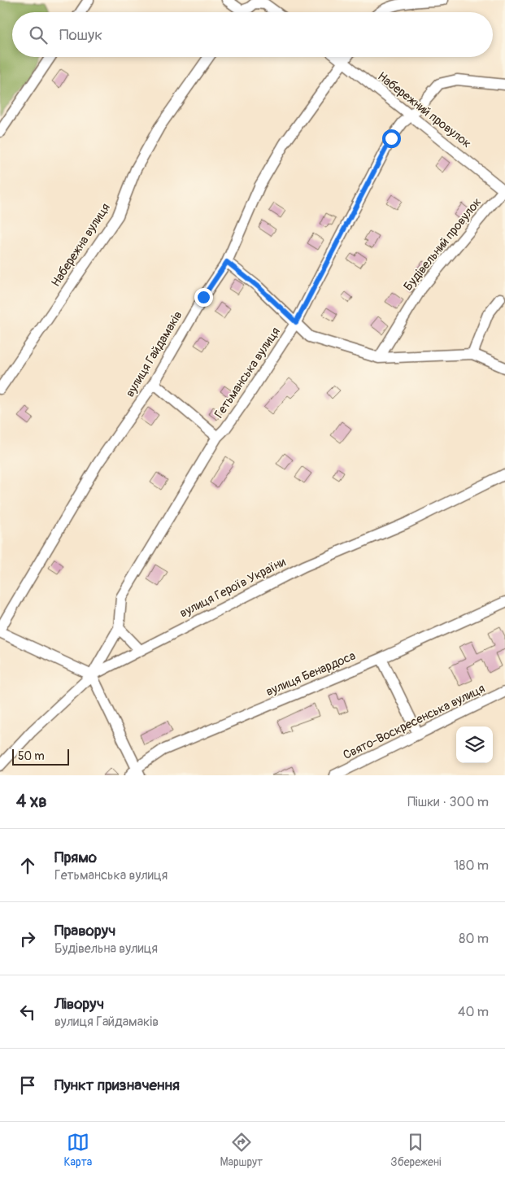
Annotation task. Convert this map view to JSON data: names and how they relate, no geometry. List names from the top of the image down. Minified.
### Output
{"streets":{"street":["Набережний провулок","Будівельний провулок","Набережна вулиця","вулиця Гайдамаків","Гетьманська вулиця","вулиця Героїв України","вулиця Бенардоса","Свято-Воскресенська вулиця"]},"crossings":[["Набережний провулок","Будівельний провулок"],["Набережний провулок","вулиця Гайдамаків"],["Набережний провулок","Гетьманська вулиця"],["Гетьманська вулиця","вулиця Героїв України"]],"scale_bar":"50 m","page":{"search":"Пошук","scale":"50 m","heading":["4 хв","Пішки · 300 m"],"list":[["Прямо","Гетьманська вулиця","180 m"],["Праворуч","Будівельна вулиця","80 m"],["Ліворуч","вулиця Гайдамаків","40 m"],"Пункт призначення"],"nav":["Карта","Маршрут","Збережені"]}}
